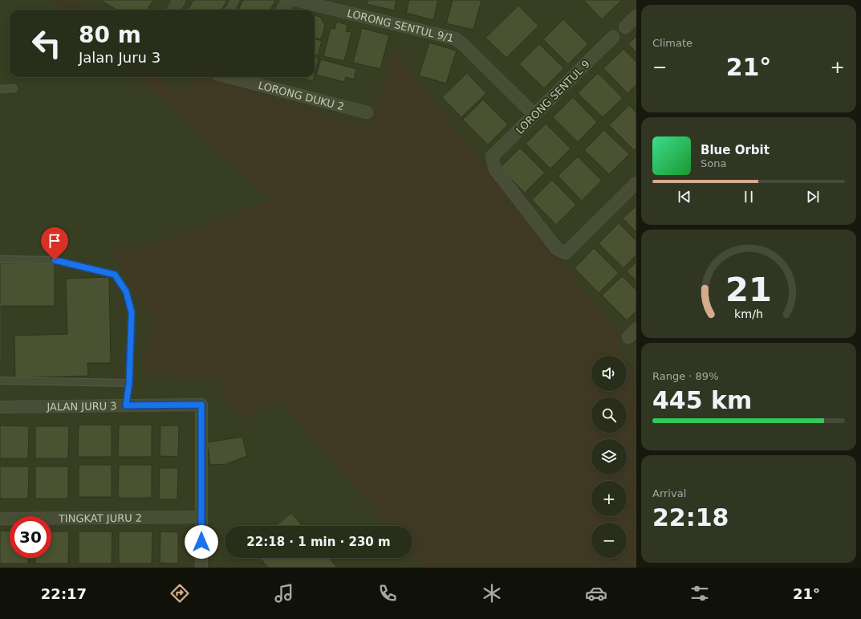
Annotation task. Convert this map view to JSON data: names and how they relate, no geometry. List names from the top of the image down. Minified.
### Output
{"streets":{"street":["LORONG SENTUL 9/1","LORONG DUKU 2","LORONG SENTUL 9","JALAN JURU 3","TINGKAT JURU 2"]},"crossings":[["LORONG SENTUL 9/1","LORONG SENTUL 9"],["JALAN JURU 3","TINGKAT JURU 2"]],"page":{"tile":["Climate",["Range · 89%","445 km"],["Arrival","22:18"]],"turn":["80 m","Jalan Juru 3"],"heat":["−","21°","+"],"song":["Blue Orbit","Sona"],"map_buttons":["+","−"],"limit":"30","trip":"22:18 · 1 min · 230 m","tabs":["22:17","21°"],"gauge":["21","km/h"]}}
